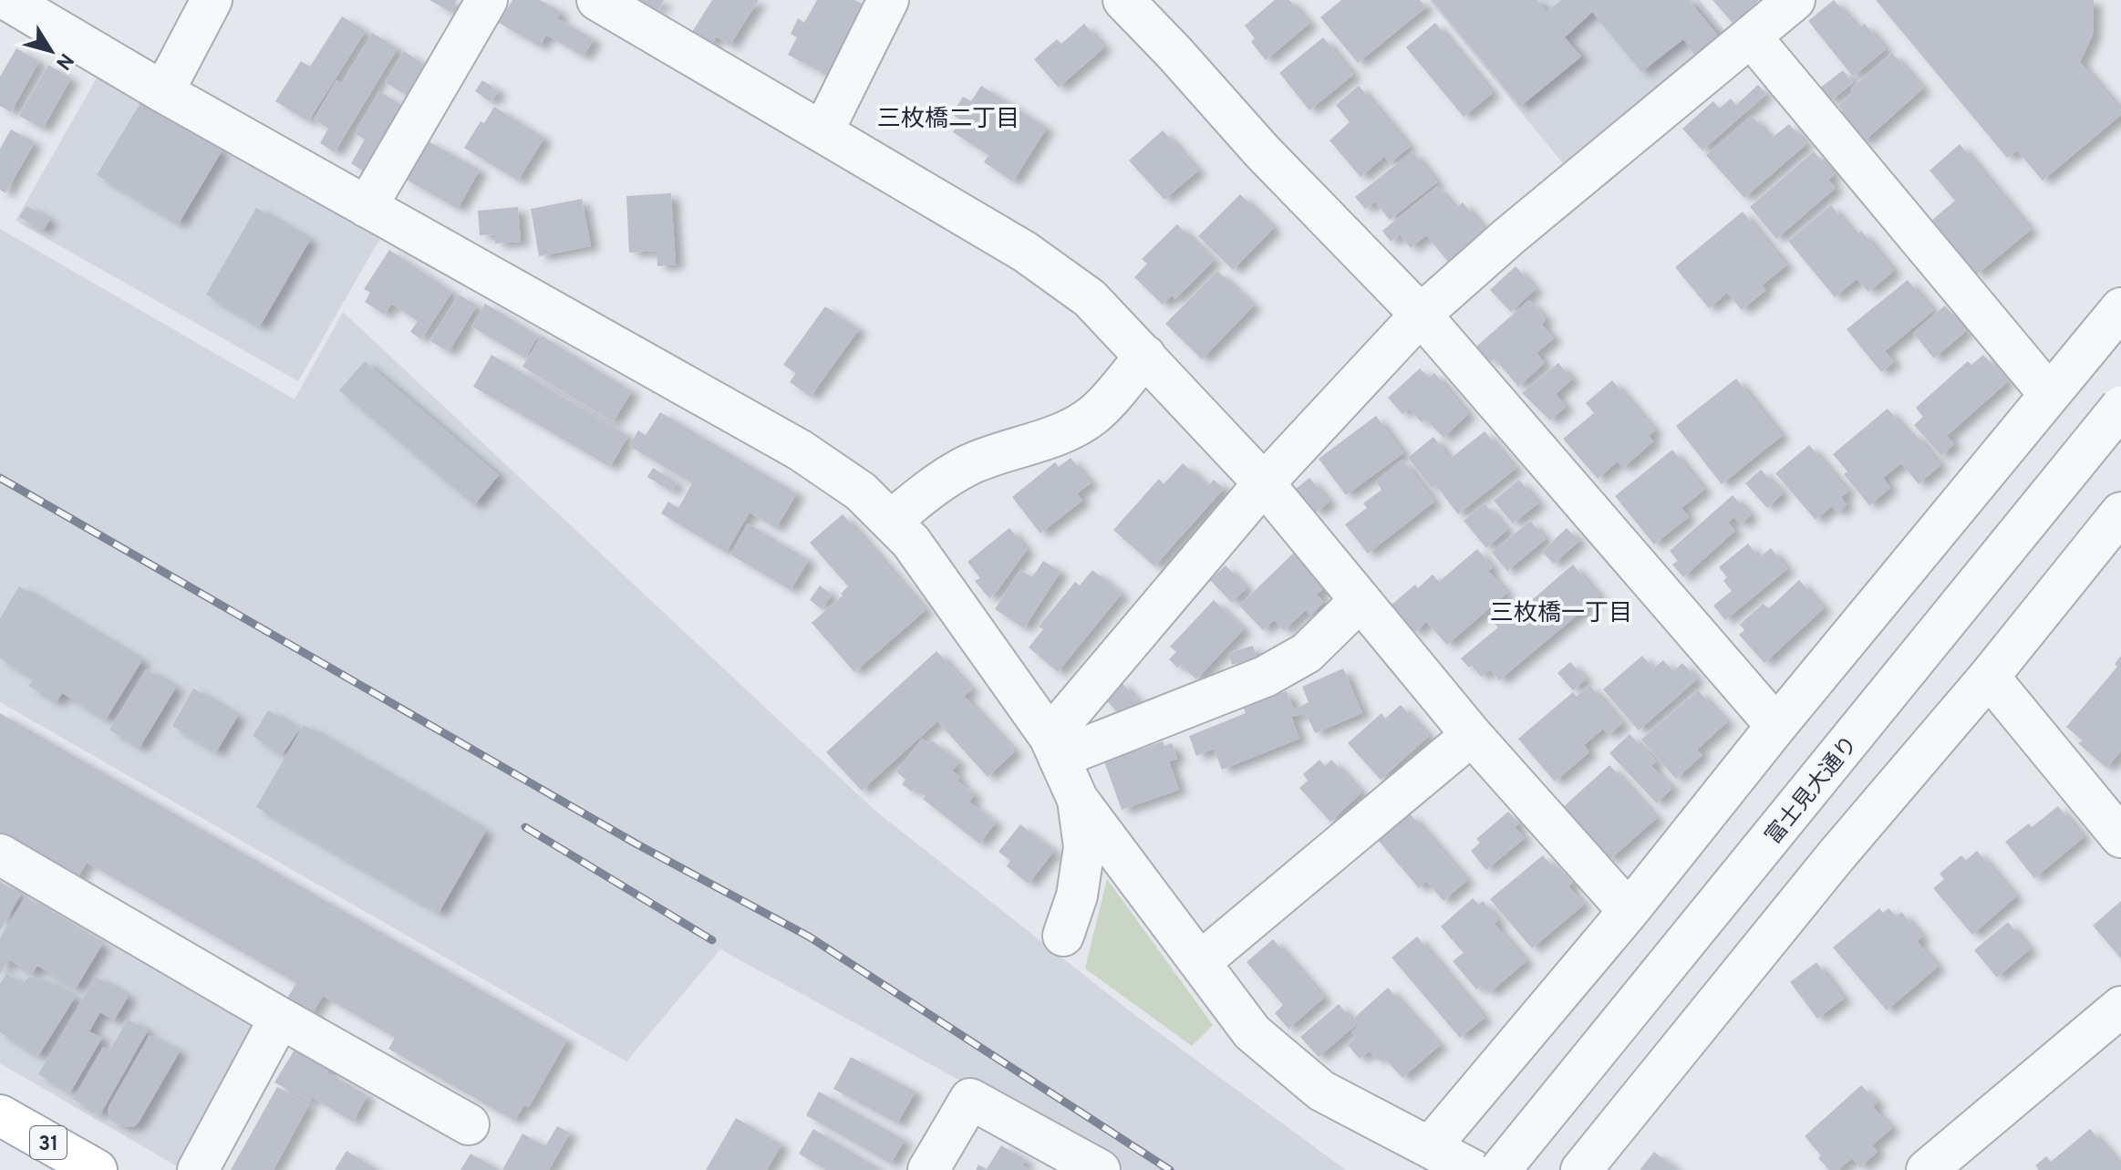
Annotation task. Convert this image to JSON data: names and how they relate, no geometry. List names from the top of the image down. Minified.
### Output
{"streets":{"main road":["31"],"street":["富士見大通り"]},"districts":["三枚橋二丁目","三枚橋一丁目"],"north":"bottom right"}
